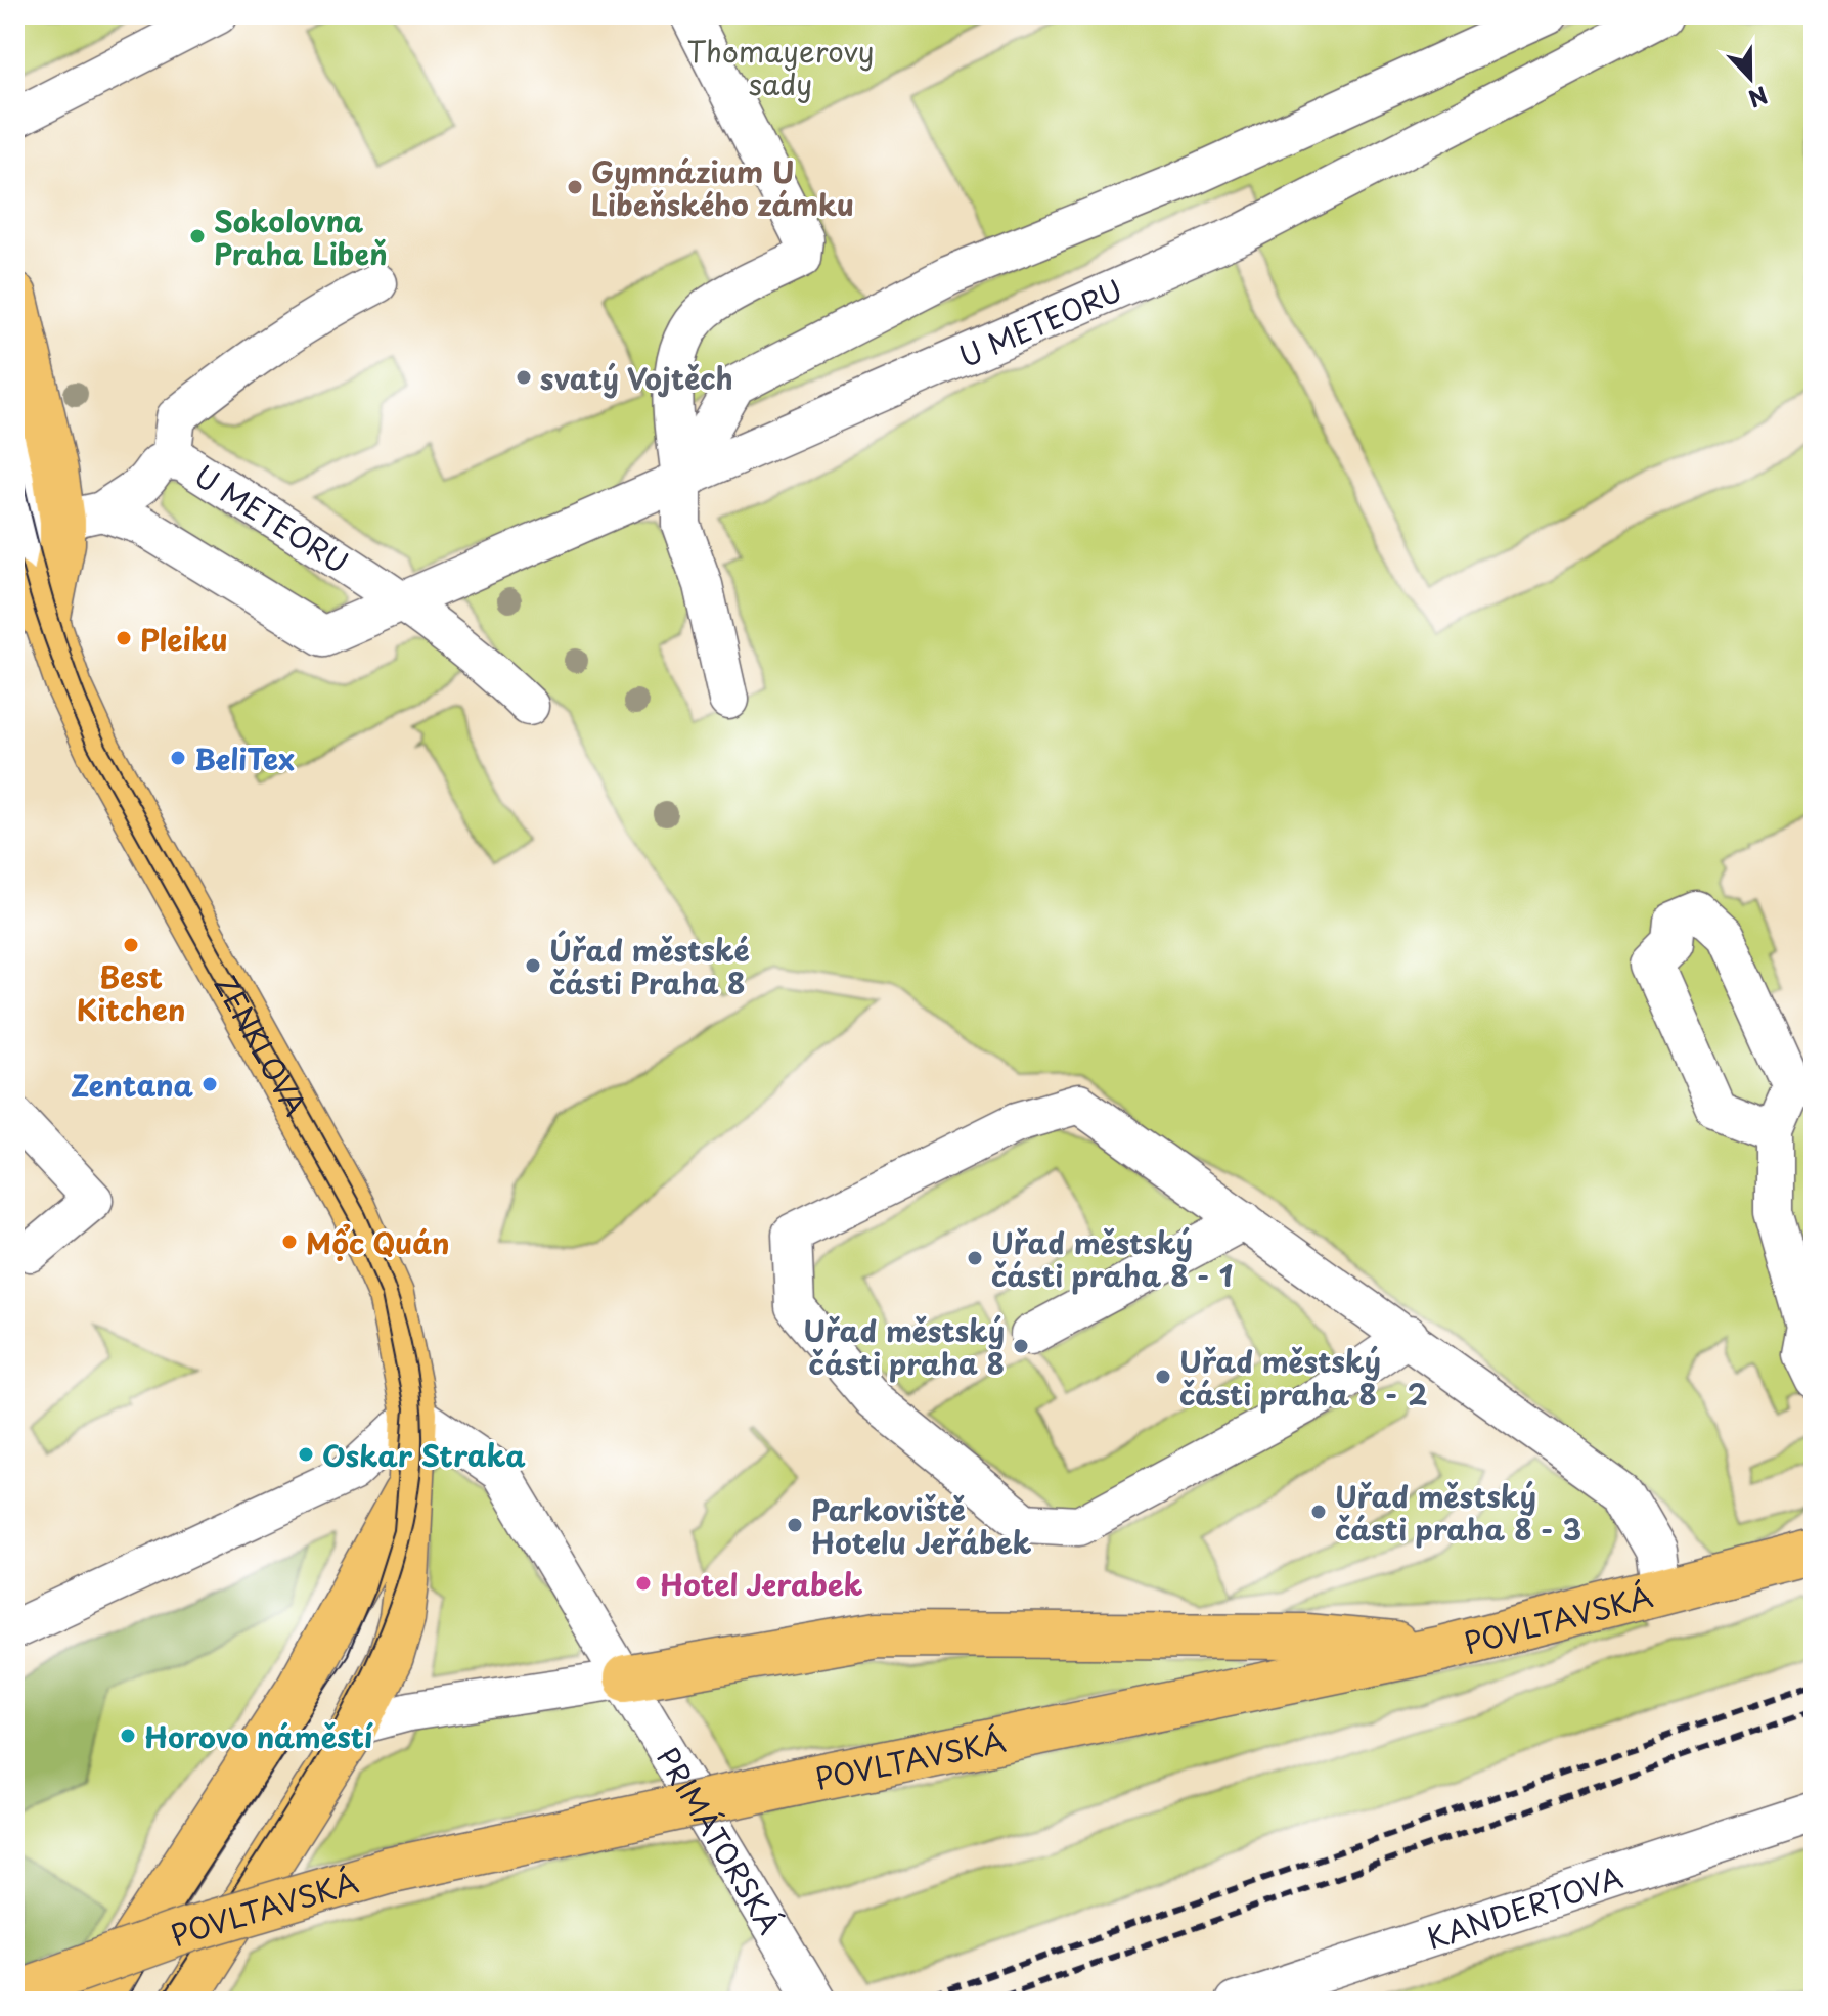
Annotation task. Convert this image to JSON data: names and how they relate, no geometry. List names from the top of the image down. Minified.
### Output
{"streets":{"main road":["ZENKLOVA","POVLTAVSKÁ"],"street":["U METEORU","PRIMÁTORSKÁ","KANDERTOVA"]},"crossings":[["U METEORU","ZENKLOVA"],["ZENKLOVA","PRIMÁTORSKÁ"]],"parks":["Thomayerovy sady"],"places":["Gymnázium U Libeňského zámku","Sokolovna Praha Libeň","svatý Vojtěch","Pleiku","BeliTex","Best Kitchen","Úřad městské části Praha 8","Zentana","Mộ̉c Quán","Uřad městský části praha 8 - 1","Uřad městský části praha 8","Uřad městský části praha 8 - 2","Oskar Straka","Uřad městský části praha 8 - 3","Parkoviště Hotelu Jeřábek","Hotel Jerabek","Horovo náměstí"],"north":"bottom"}
